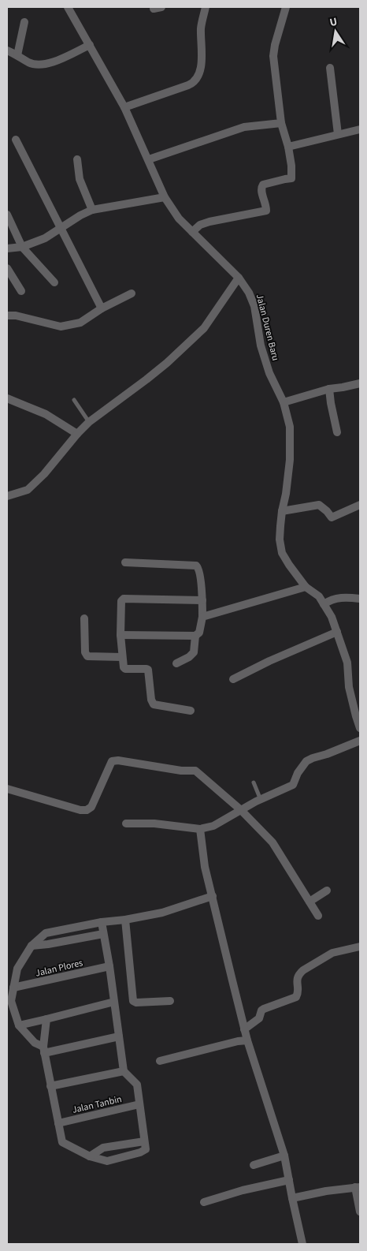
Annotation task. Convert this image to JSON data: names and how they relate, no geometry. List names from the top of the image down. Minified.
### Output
{"streets":{"street":["Jalan Duren Baru","Jalan Plores","Jalan Tanbin"]},"north":"top"}
